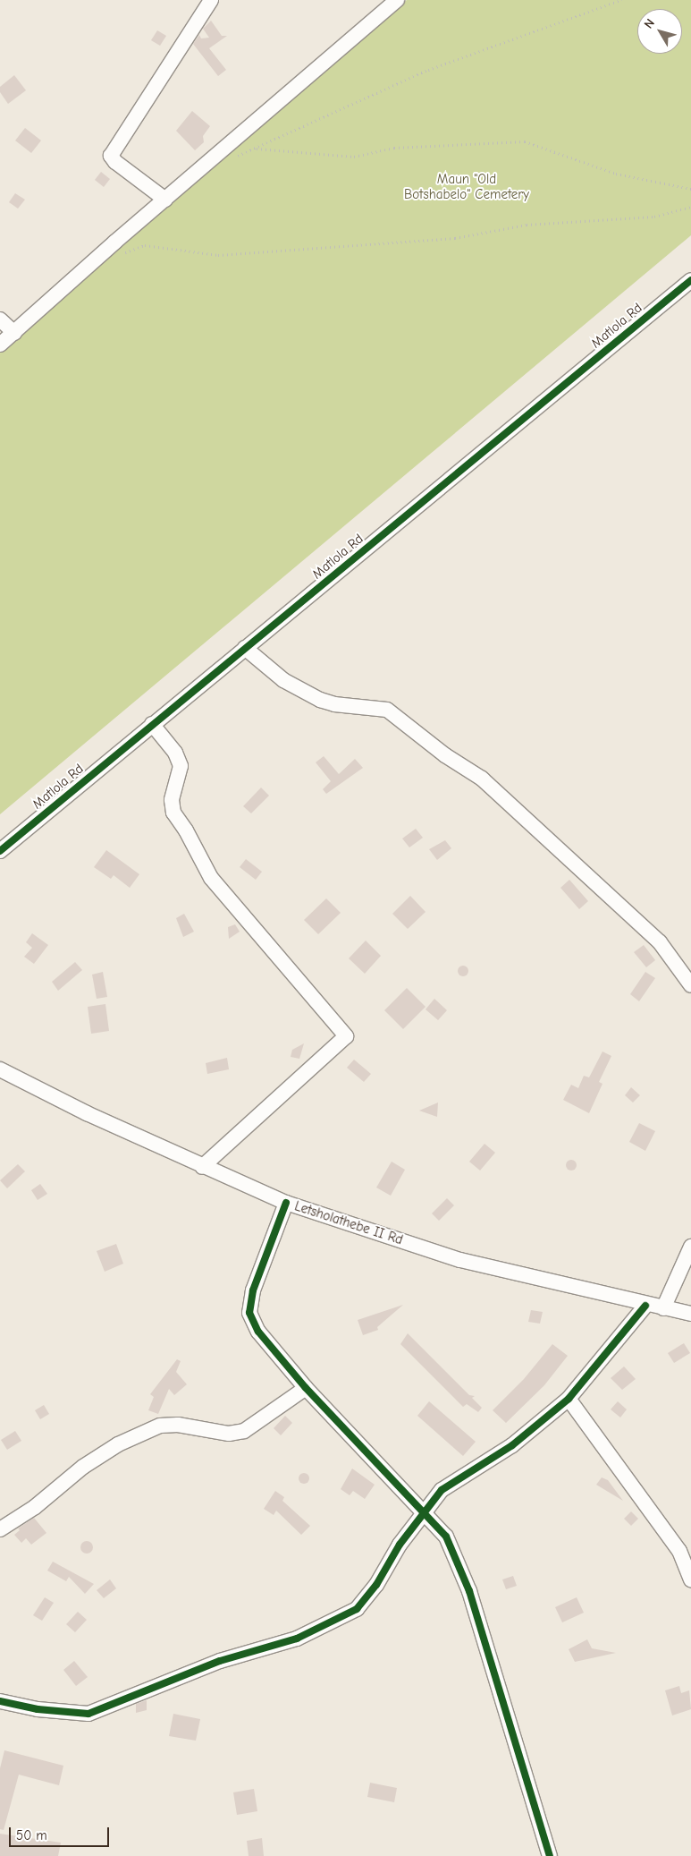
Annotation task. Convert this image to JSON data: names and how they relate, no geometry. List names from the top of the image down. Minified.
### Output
{"streets":{"street":["Matlola Rd","Letsholathebe II Rd"]},"parks":["Maun \"Old Botshabelo\" Cemetery"],"scale_bar":"50 m","north":"top left"}
